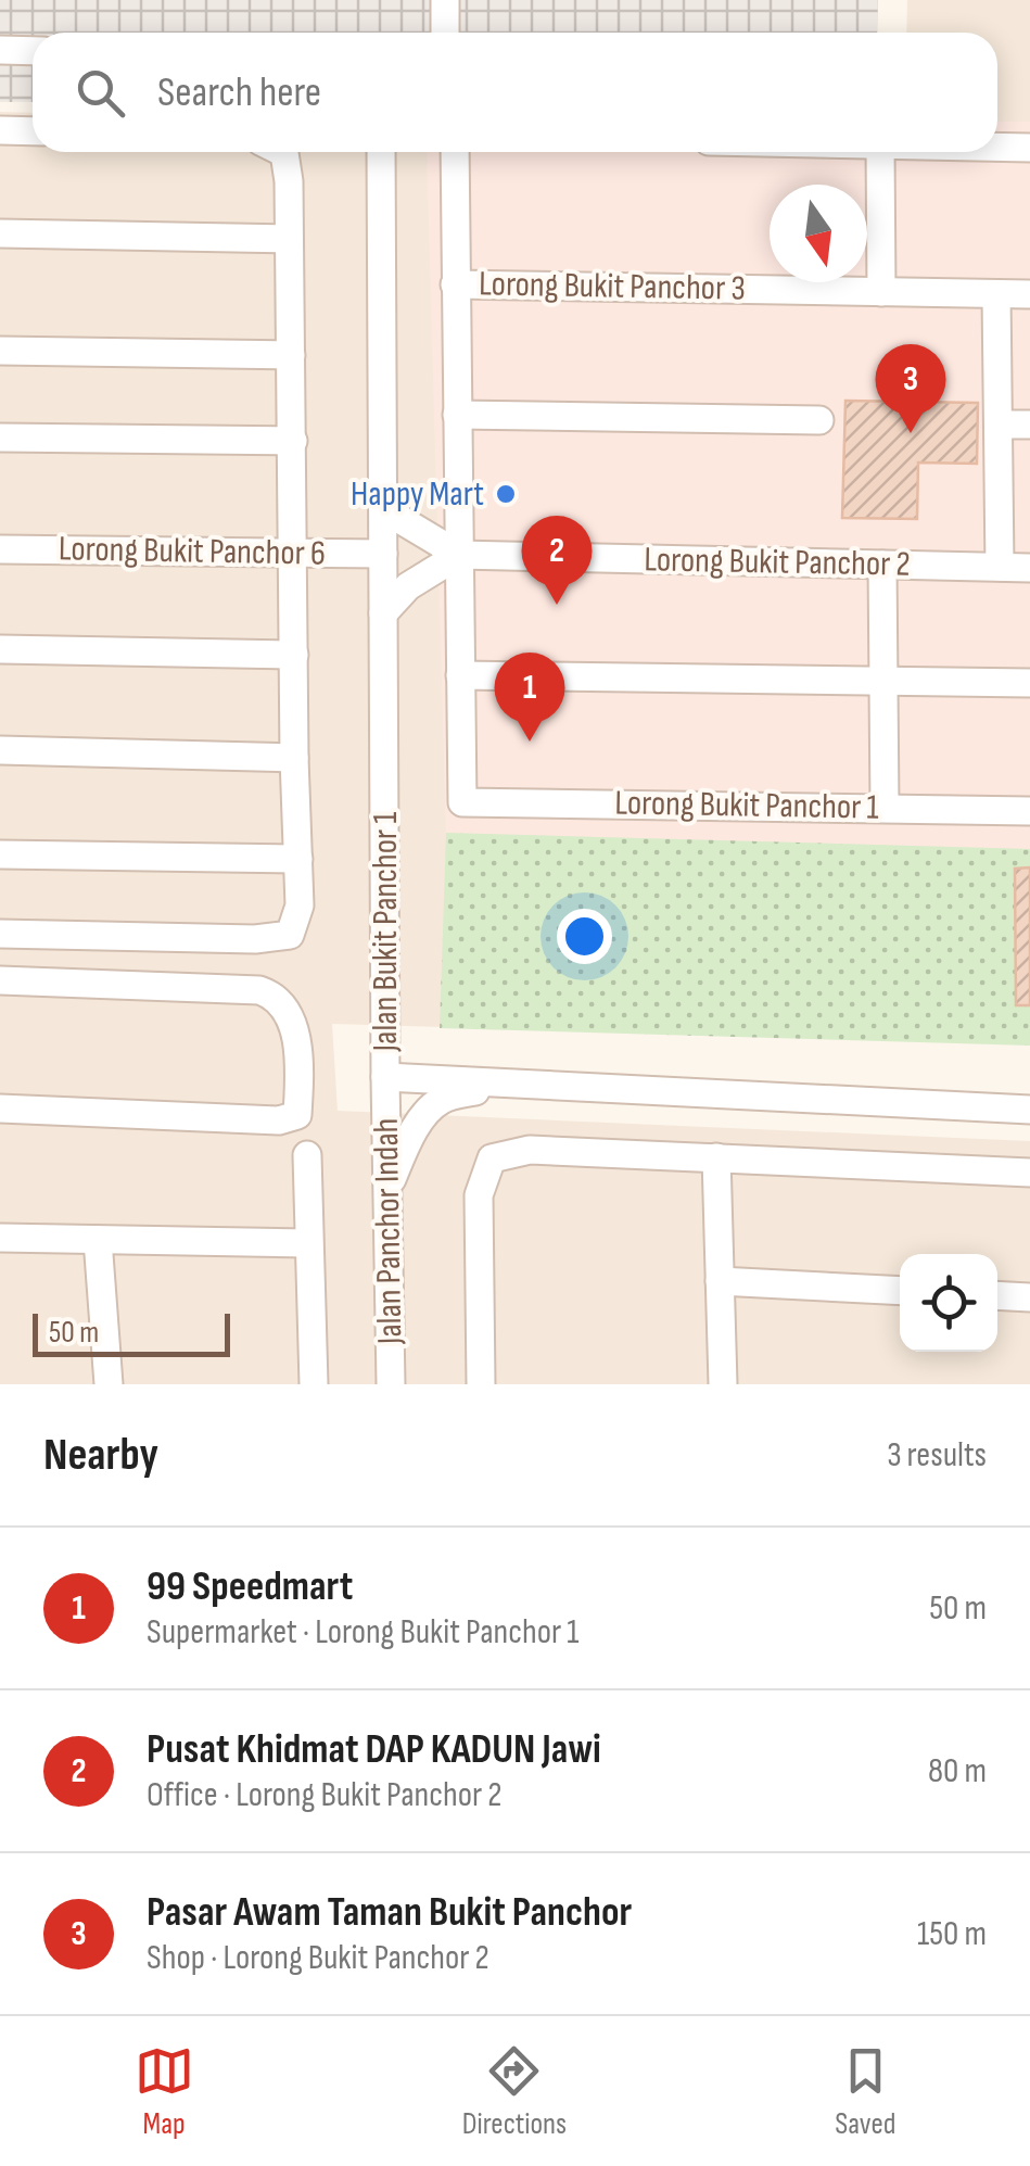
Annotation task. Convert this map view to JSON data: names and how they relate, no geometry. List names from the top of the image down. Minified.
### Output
{"streets":{"street":["Lorong Bukit Panchor 3","Lorong Bukit Panchor 6","Lorong Bukit Panchor 2","Lorong Bukit Panchor 1","Jalan Bukit Panchor 1","Jalan Panchor Indah"]},"crossings":[["Lorong Bukit Panchor 6","Jalan Bukit Panchor 1"],["Jalan Bukit Panchor 1","Jalan Panchor Indah"]],"places":["Happy Mart"],"scale_bar":"50 m","north":"bottom","page":{"search":"Search here","pins":["3","2","1"],"scale":"50 m","heading":["Nearby","3 results"],"list":[{"mark":"1","name":"99 Speedmart","note":"Supermarket · Lorong Bukit Panchor 1","value":"50 m"},{"mark":"2","name":"Pusat Khidmat DAP KADUN Jawi","note":"Office · Lorong Bukit Panchor 2","value":"80 m"},{"mark":"3","name":"Pasar Awam Taman Bukit Panchor","note":"Shop · Lorong Bukit Panchor 2","value":"150 m"}],"nav":["Map","Directions","Saved"]}}
